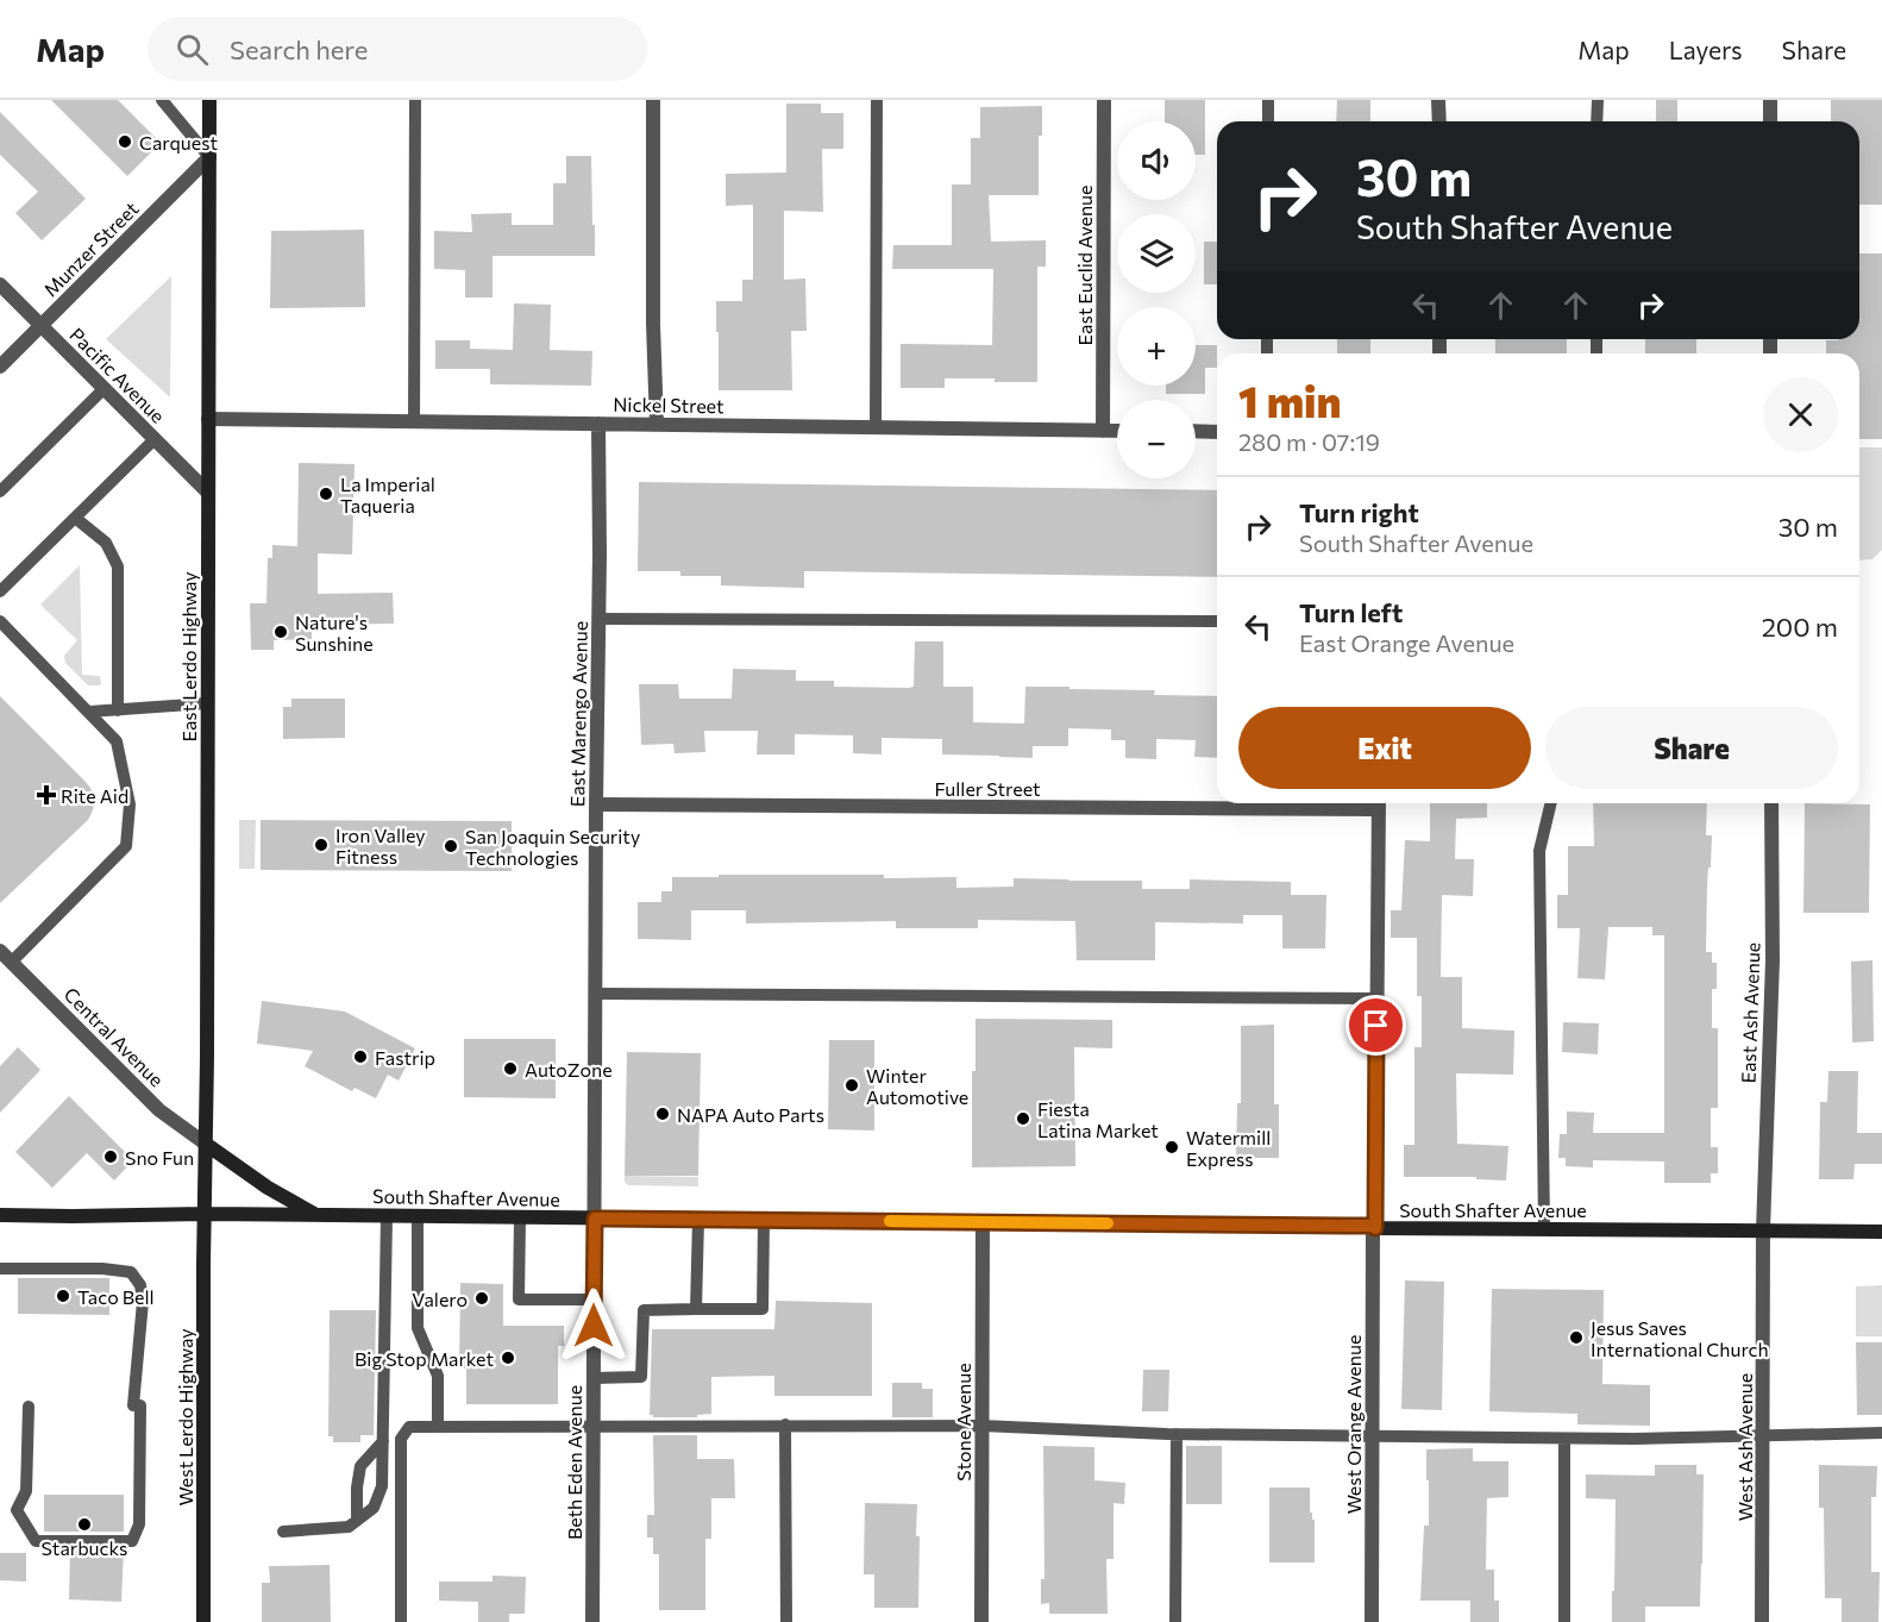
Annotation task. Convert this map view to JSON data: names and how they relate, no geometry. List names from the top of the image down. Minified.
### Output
{"streets":{"main road":["East Lerdo Highway","South Shafter Avenue","West Lerdo Highway"],"street":["Munzer Street","East Euclid Avenue","Pacific Avenue","Nickel Street","East Marengo Avenue","Fuller Street","East Ash Avenue","Central Avenue","Stone Avenue","West Orange Avenue","West Ash Avenue","Beth Eden Avenue"]},"crossings":[["Munzer Street","Pacific Avenue"],["Munzer Street","East Lerdo Highway"],["East Euclid Avenue","Nickel Street"],["Pacific Avenue","East Lerdo Highway"],["Nickel Street","East Lerdo Highway"],["Nickel Street","East Marengo Avenue"],["East Lerdo Highway","Central Avenue"],["East Lerdo Highway","South Shafter Avenue"],["East Lerdo Highway","West Lerdo Highway"],["East Marengo Avenue","Fuller Street"],["East Marengo Avenue","South Shafter Avenue"],["East Marengo Avenue","Beth Eden Avenue"],["Fuller Street","West Orange Avenue"],["East Ash Avenue","South Shafter Avenue"],["East Ash Avenue","West Ash Avenue"],["South Shafter Avenue","West Lerdo Highway"],["South Shafter Avenue","Stone Avenue"],["South Shafter Avenue","West Orange Avenue"],["South Shafter Avenue","West Ash Avenue"],["South Shafter Avenue","Beth Eden Avenue"]],"places":{"other":["Carquest","La Imperial Taqueria","Nature's Sunshine","Iron Valley Fitness","San Joaquin Security Technologies","Fastrip","AutoZone","Winter Automotive","NAPA Auto Parts","Fiesta Latina Market","Watermill Express","Sno Fun","Taco Bell","Valero","Jesus Saves International Church","Big Stop Market","Starbucks"],"health":["Rite Aid"]},"page":{"header":"Map","search":"Search here","nav":["Map","Layers","Share"],"map_buttons":["+","−"],"turn":["30 m","South Shafter Avenue"],"heading":["1 min","280 m · 07:19"],"list":[{"name":"Turn right","note":"South Shafter Avenue","value":"30 m"},{"name":"Turn left","note":"East Orange Avenue","value":"200 m"}],"buttons":["Exit","Share"]}}
